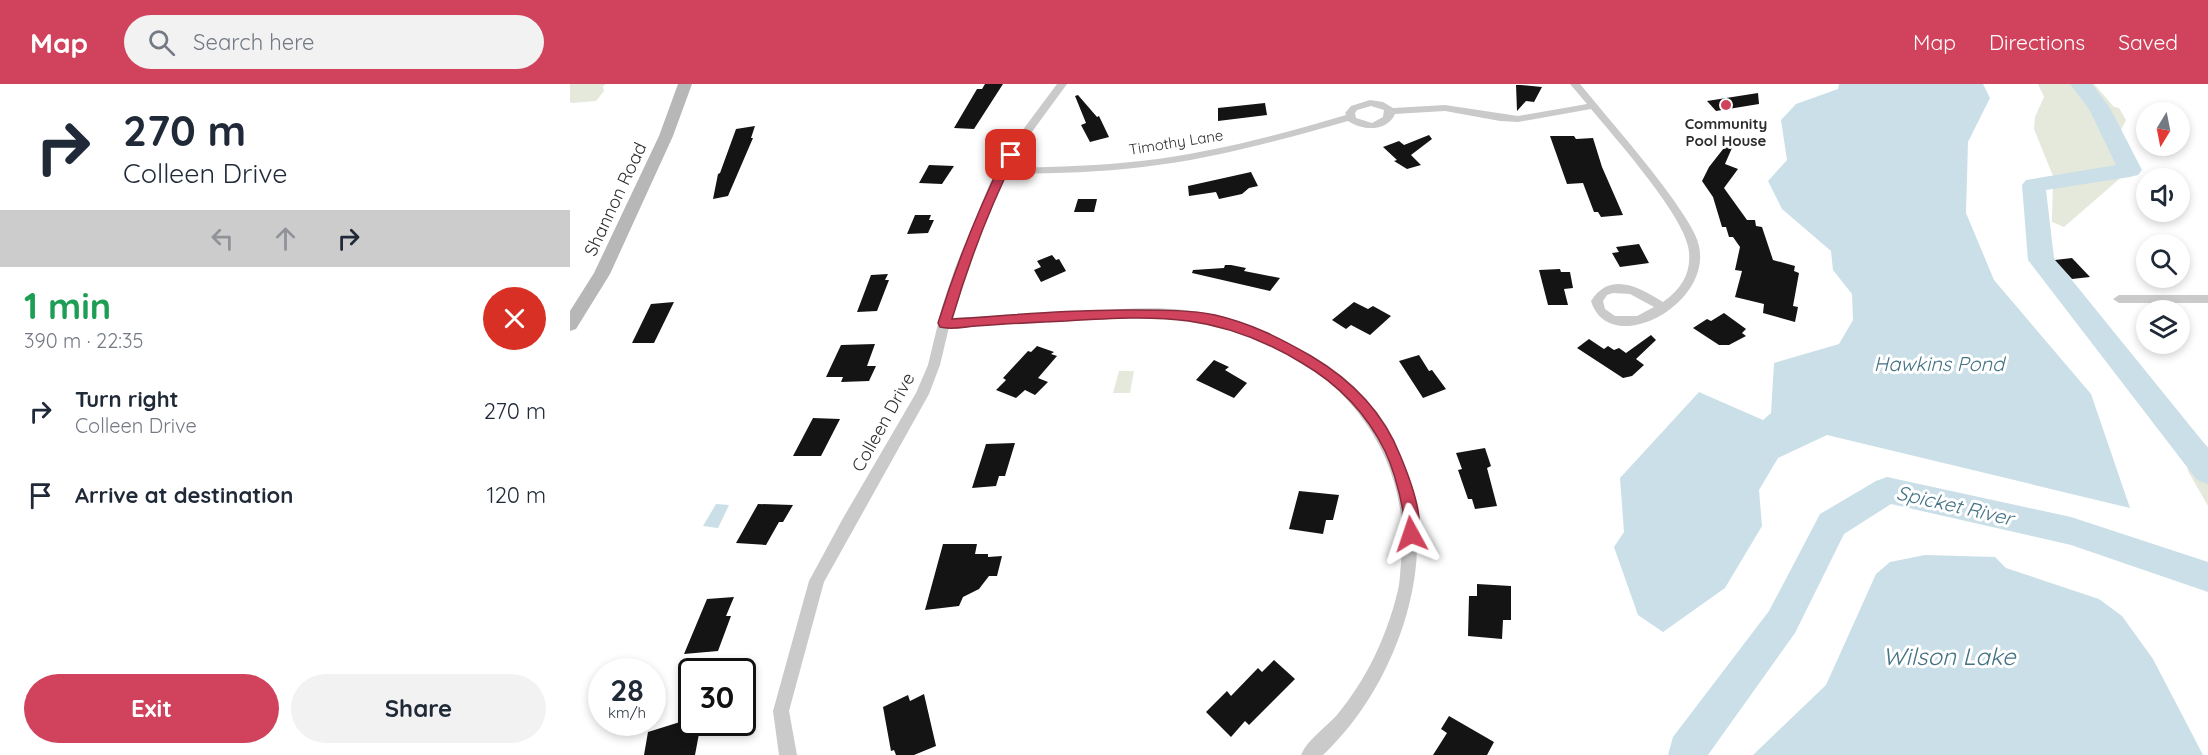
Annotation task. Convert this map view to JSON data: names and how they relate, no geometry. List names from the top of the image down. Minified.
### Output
{"streets":{"street":["Timothy Lane","Shannon Road","Colleen Drive"]},"crossings":[["Timothy Lane","Colleen Drive"]],"water":["Hawkins Pond","Spicket River","Wilson Lake"],"places":["Community Pool House"],"north":"bottom","page":{"header":"Map","search":"Search here","nav":["Map","Directions","Saved"],"turn":["270 m","Colleen Drive"],"heading":["1 min","390 m · 22:35"],"list":[{"name":"Turn right","note":"Colleen Drive","value":"270 m"},{"name":"Arrive at destination","value":"120 m"}],"speed":"28 km/h","limit":"30","buttons":["Exit","Share"]}}
